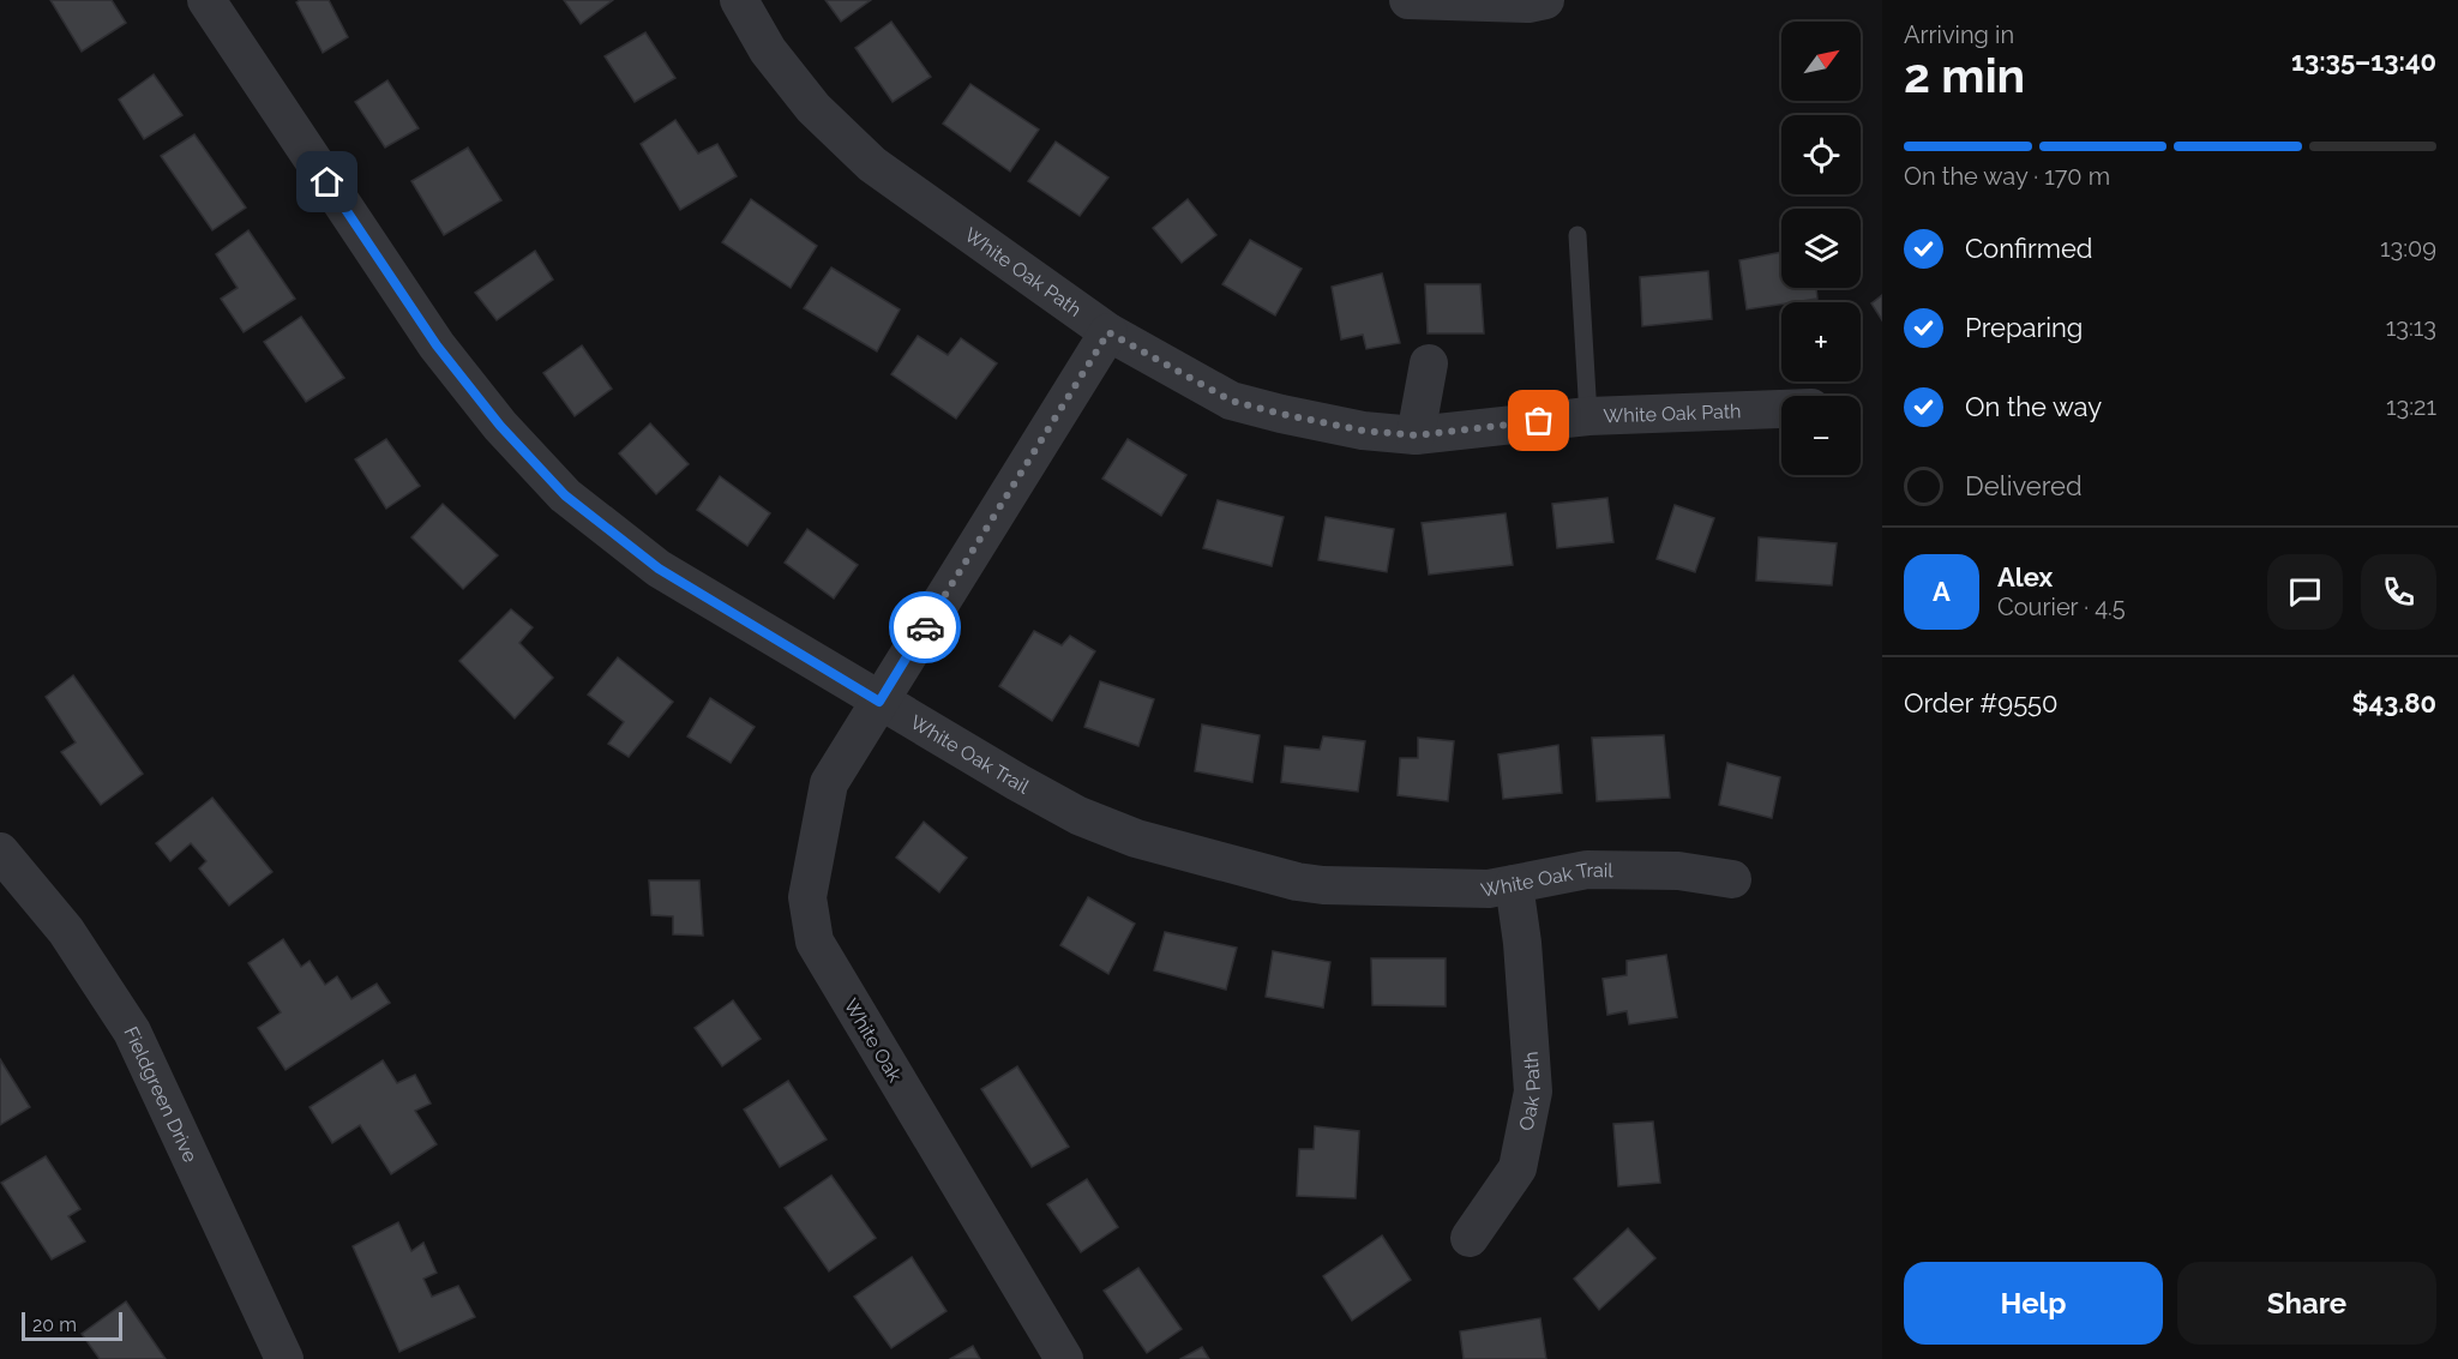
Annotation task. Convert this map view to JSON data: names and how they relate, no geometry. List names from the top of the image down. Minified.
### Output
{"streets":{"street":["White Oak Path","White Oak Trail","White Oak","Oak Path","Fieldgreen Drive"]},"crossings":[["White Oak Path","White Oak"],["White Oak Trail","White Oak"],["White Oak Trail","Oak Path"]],"scale_bar":"20 m","north":"top right","page":{"heading":["2 min","Arriving in","13:35–13:40"],"panel":["Alex","Courier · 4.5","Order #9550","$43.80"],"map_buttons":["+","−"],"bar":"On the way · 170 m","list":[["Confirmed","13:09"],["Preparing","13:13"],["On the way","13:21"],"Delivered"],"round":"A","buttons":["Help","Share"],"scale":"20 m"}}
